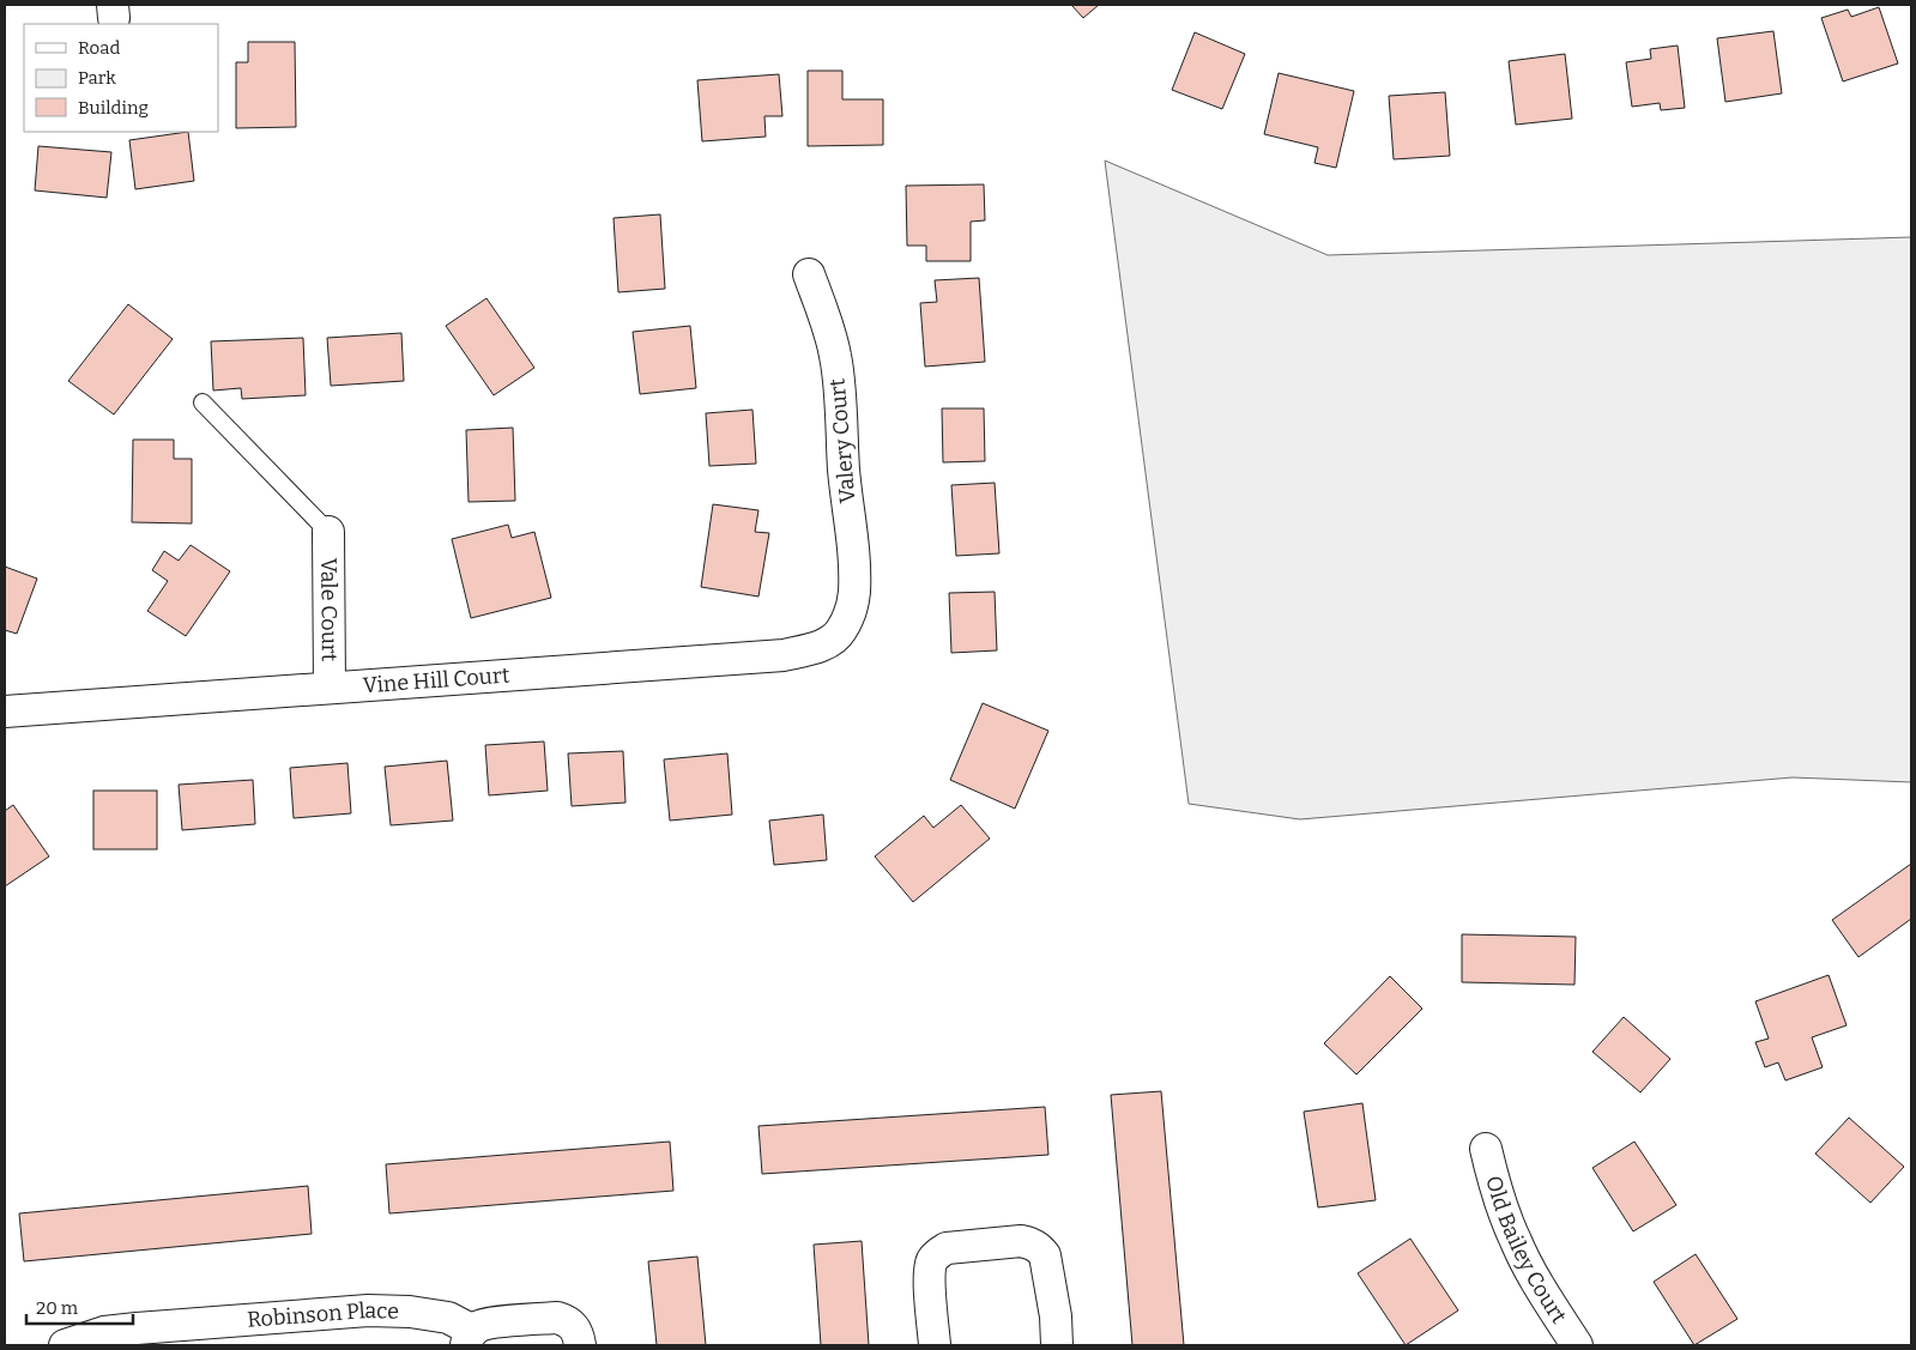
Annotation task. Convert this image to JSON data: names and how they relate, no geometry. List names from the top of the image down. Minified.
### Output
{"streets":{"street":["Valery Court","Vale Court","Vine Hill Court","Old Bailey Court","Robinson Place"]},"crossings":[["Valery Court","Vine Hill Court"],["Vale Court","Vine Hill Court"]],"legend":["Road","Park","Building"],"scale_bar":"20 m"}
